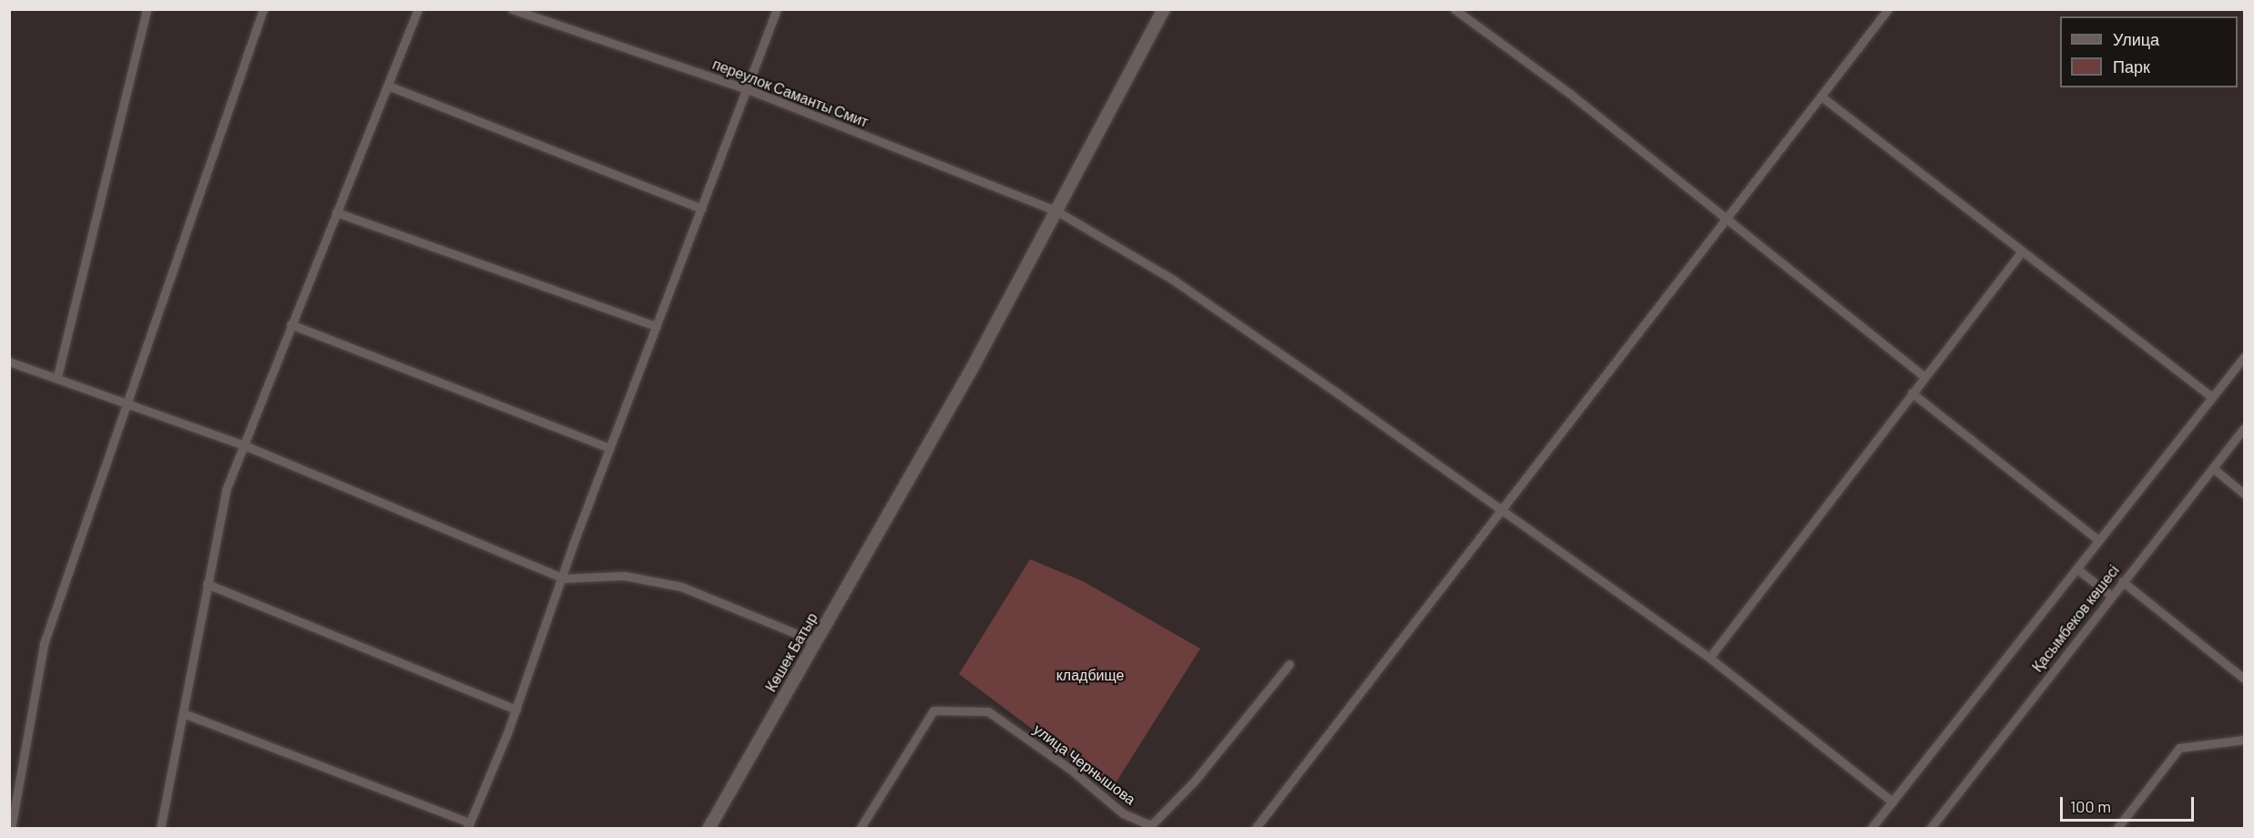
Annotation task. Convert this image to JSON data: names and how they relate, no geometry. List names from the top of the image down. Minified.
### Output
{"streets":{"street":["переулок Саманты Смит","Қасымбеков көшесі","Көшек Батыр","улица Чернышова"]},"crossings":[["переулок Саманты Смит","Көшек Батыр"]],"parks":["кладбище"],"legend":["Улица","Парк"],"scale_bar":"100 m"}
